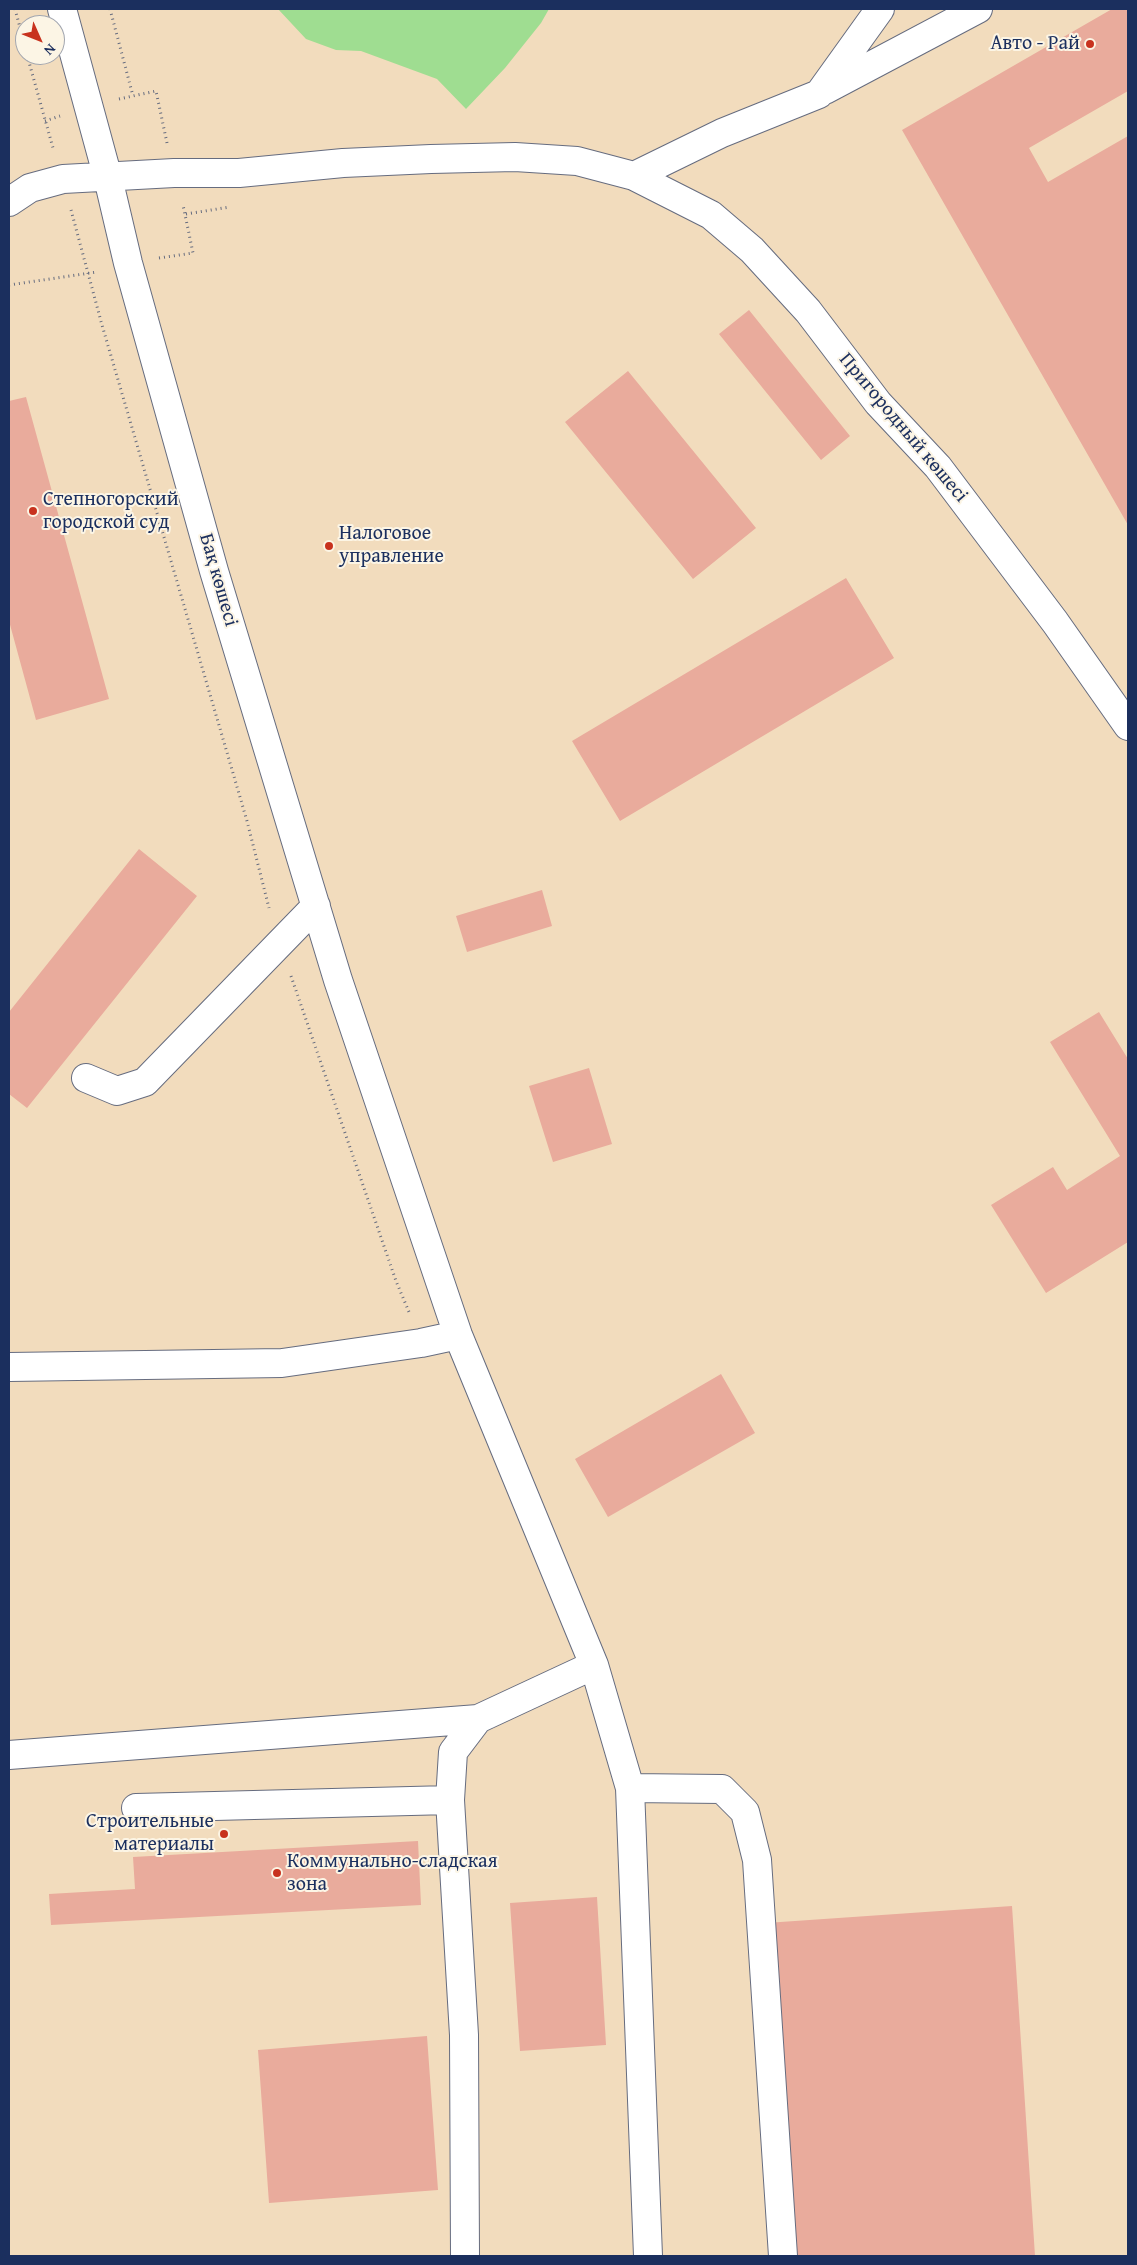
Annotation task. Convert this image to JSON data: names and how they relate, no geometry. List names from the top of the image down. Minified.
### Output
{"streets":{"street":["Пригородный көшесі","Бақ көшесі"]},"crossings":[["Пригородный көшесі","Бақ көшесі"]],"places":["Авто - Рай","Степногорский городской суд","Налоговое управление","Строительные материалы","Коммунально-сладская зона"],"north":"bottom right"}
